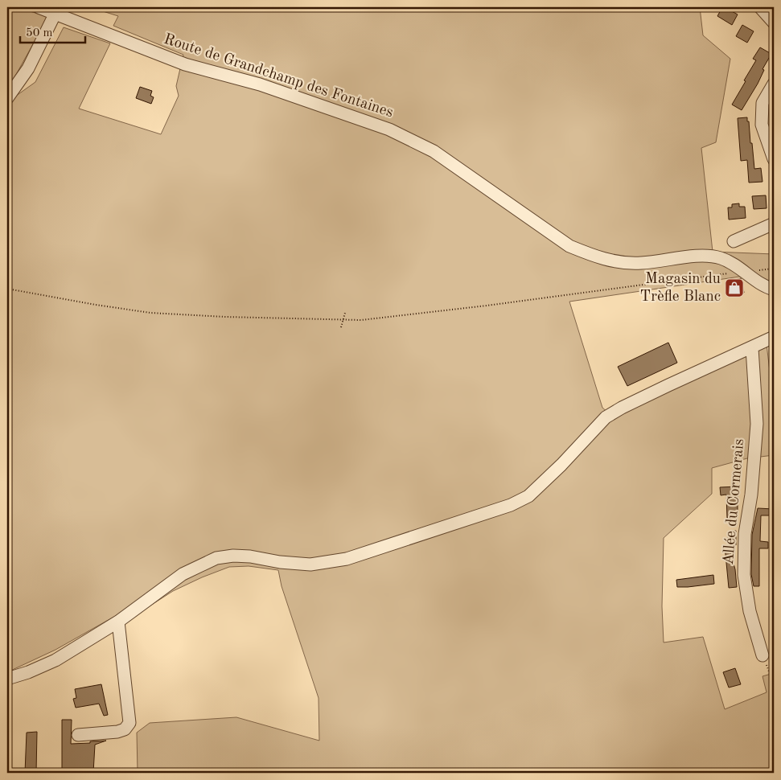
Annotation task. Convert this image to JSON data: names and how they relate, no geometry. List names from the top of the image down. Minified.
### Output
{"streets":{"street":["Route de Grandchamp des Fontaines","Allée du Cormerais"]},"places":{"shop":["Magasin du Trèfle Blanc"]},"scale_bar":"50 m"}
